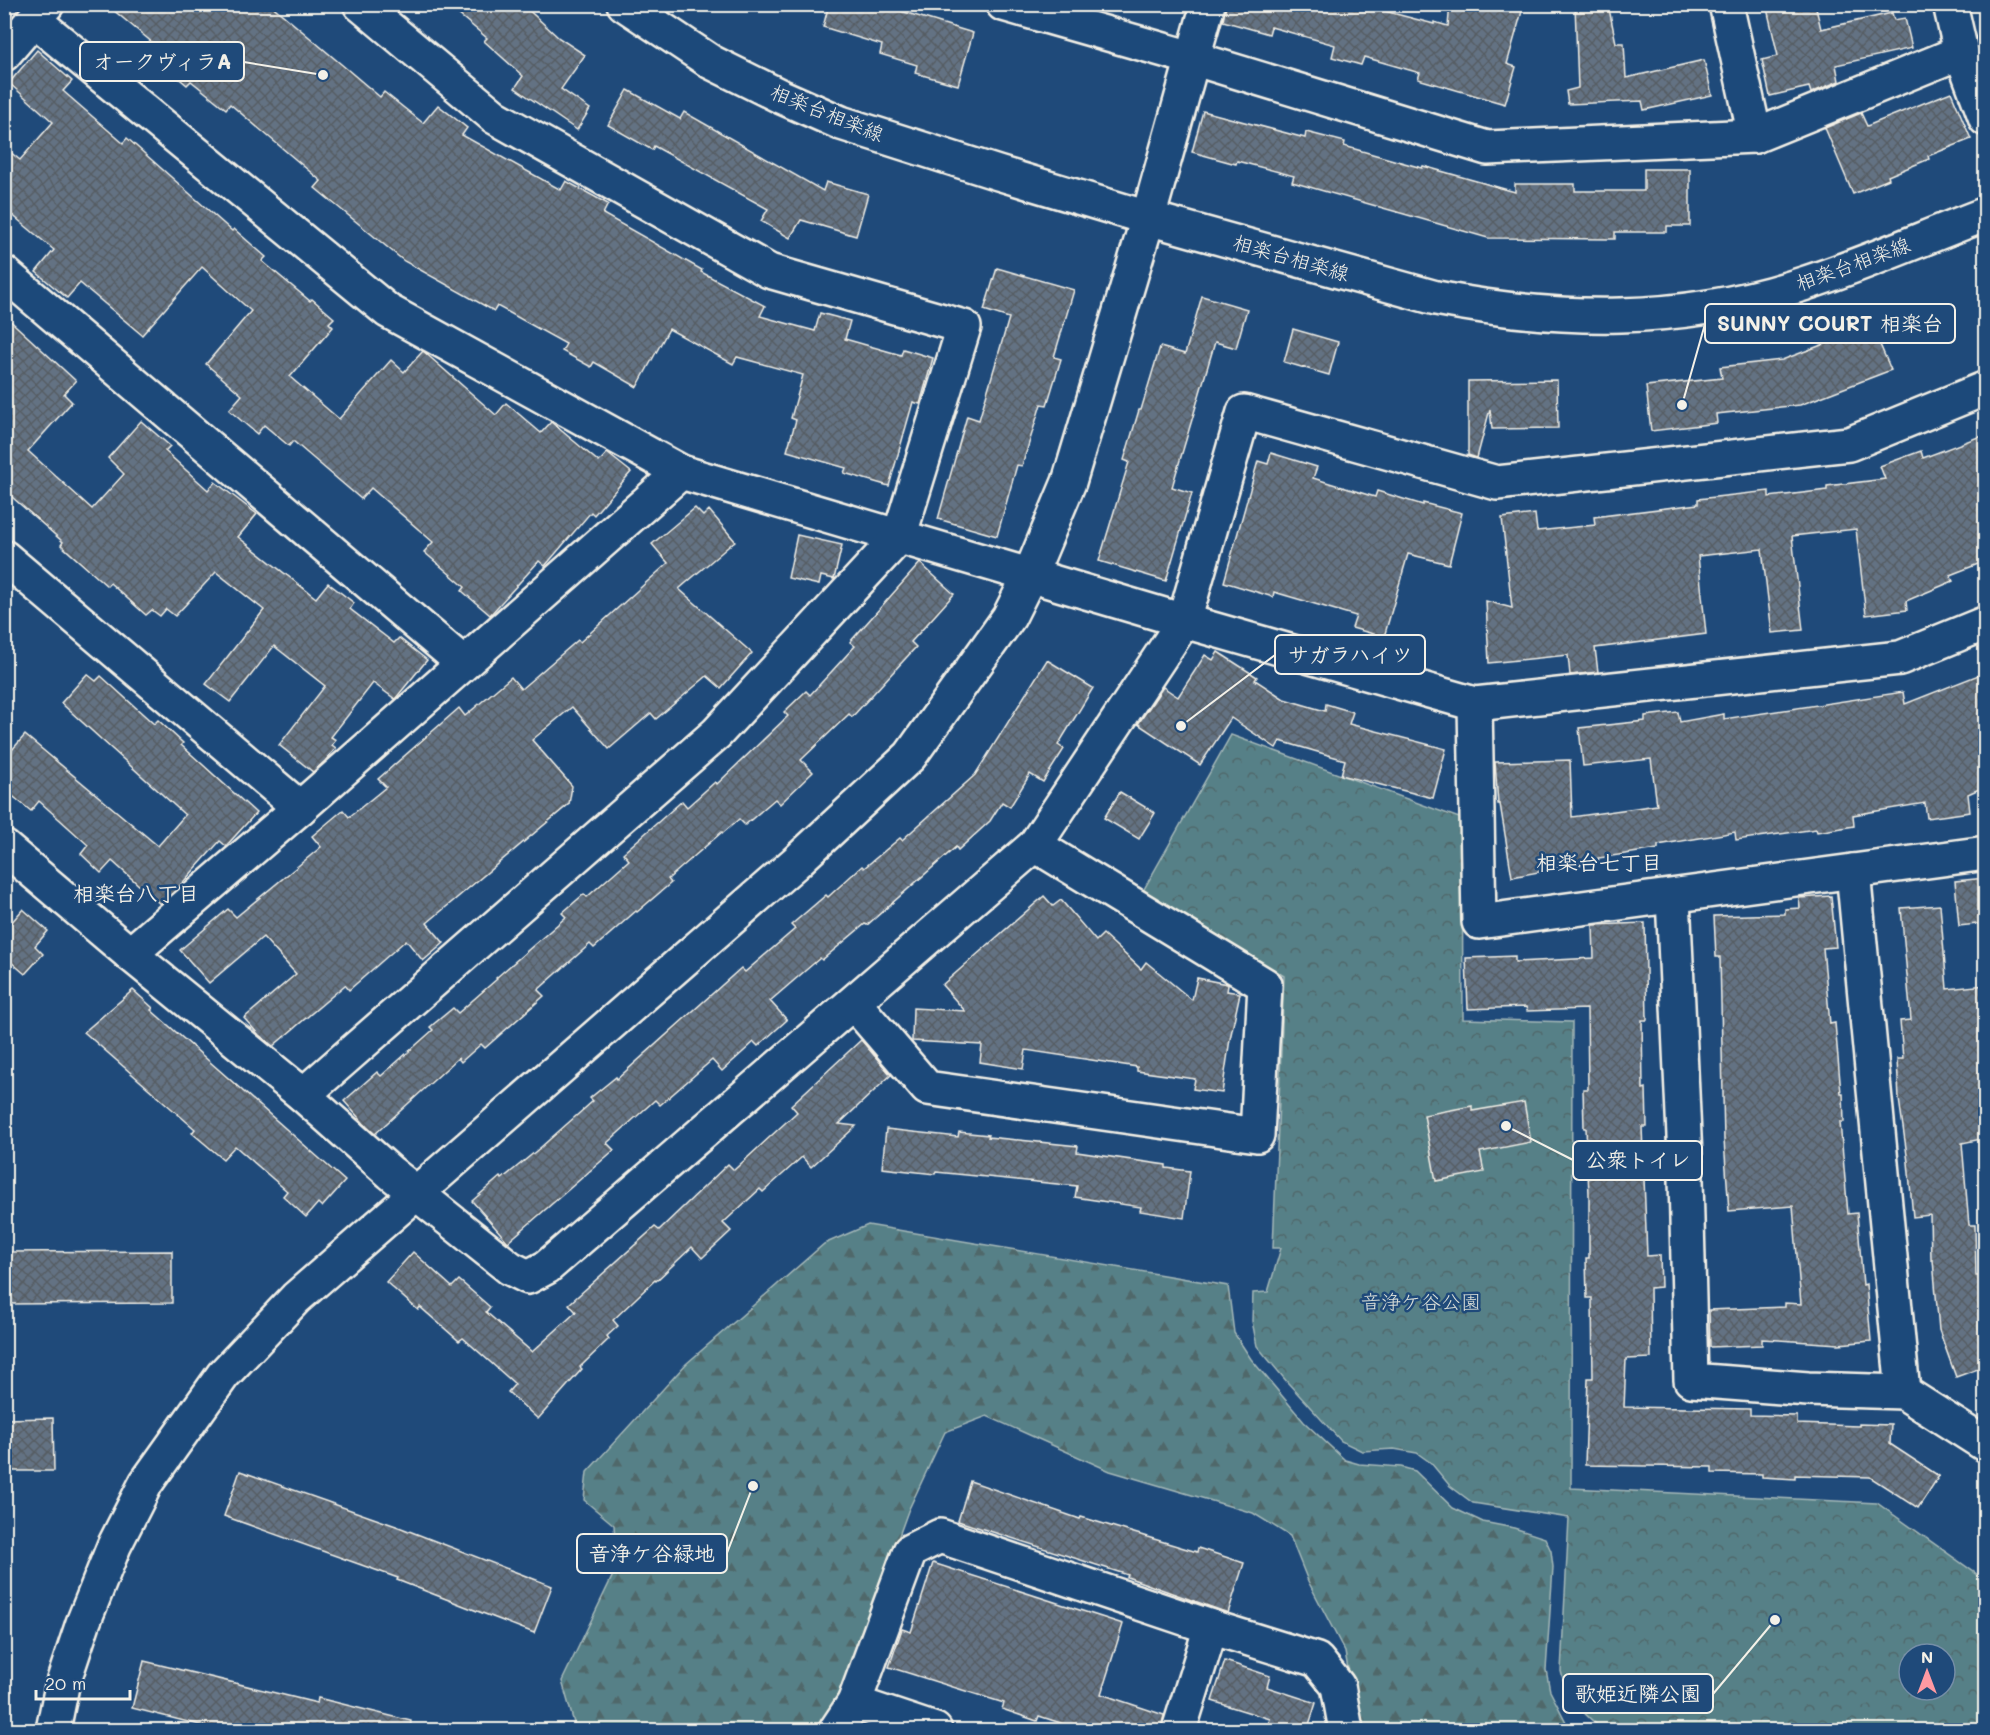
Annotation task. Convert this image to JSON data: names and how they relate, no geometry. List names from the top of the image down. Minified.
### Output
{"streets":{"street":["相楽台相楽線"]},"districts":["相楽台七丁目","相楽台八丁目"],"parks":["音浄ケ谷公園"],"places":["オークヴィラA","SUNNY COURT 相楽台","サガラハイツ","公衆トイレ","音浄ケ谷緑地","歌姫近隣公園"],"scale_bar":"20 m","north":"top"}
